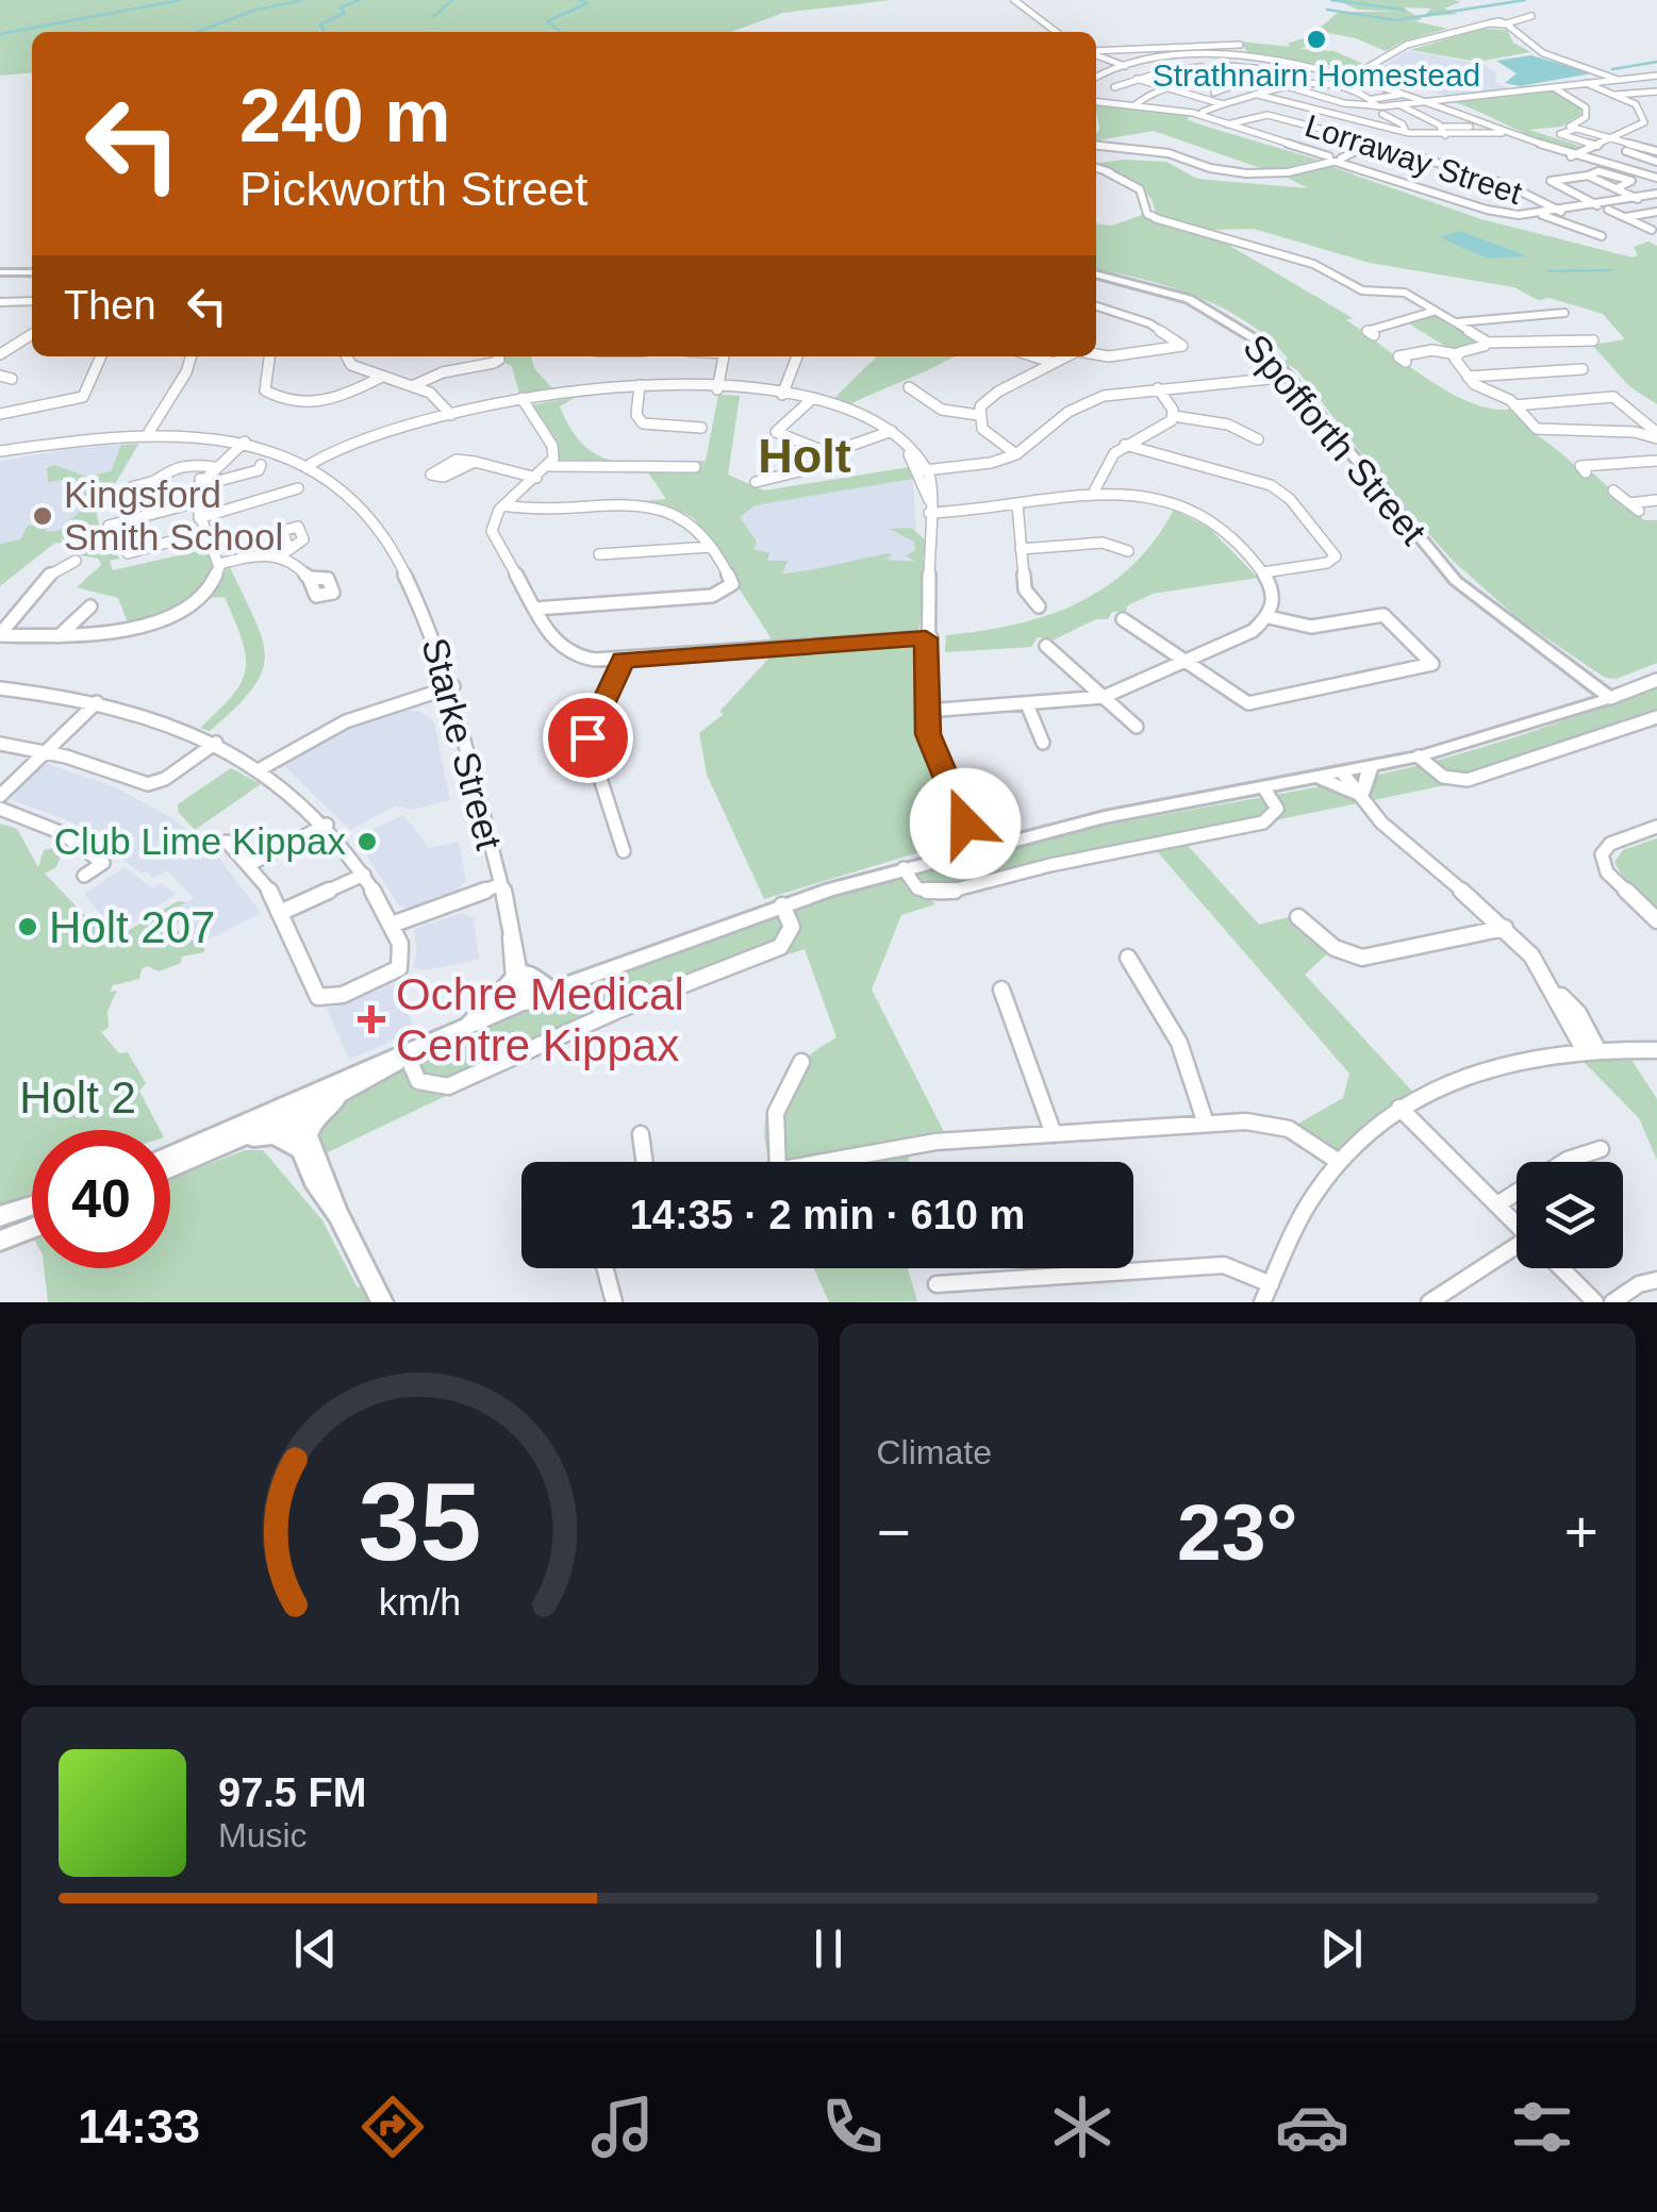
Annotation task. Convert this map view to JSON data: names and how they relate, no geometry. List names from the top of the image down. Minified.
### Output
{"streets":{"main road":["Spofforth Street"],"street":["Lorraway Street","Starke Street"]},"districts":["Holt"],"parks":["Holt 2"],"places":{"other":["Strathnairn Homestead","Kingsford Smith School","Club Lime Kippax","Holt 207"],"health":["Ochre Medical Centre Kippax"]},"page":{"turn":["240 m","Pickworth Street"],"then":"Then","limit":"40","trip":"14:35 · 2 min · 610 m","tile":"Climate","heat":["−","23°","+"],"song":["97.5 FM","Music"],"tabs":"14:33","gauge":["35","km/h"]}}
